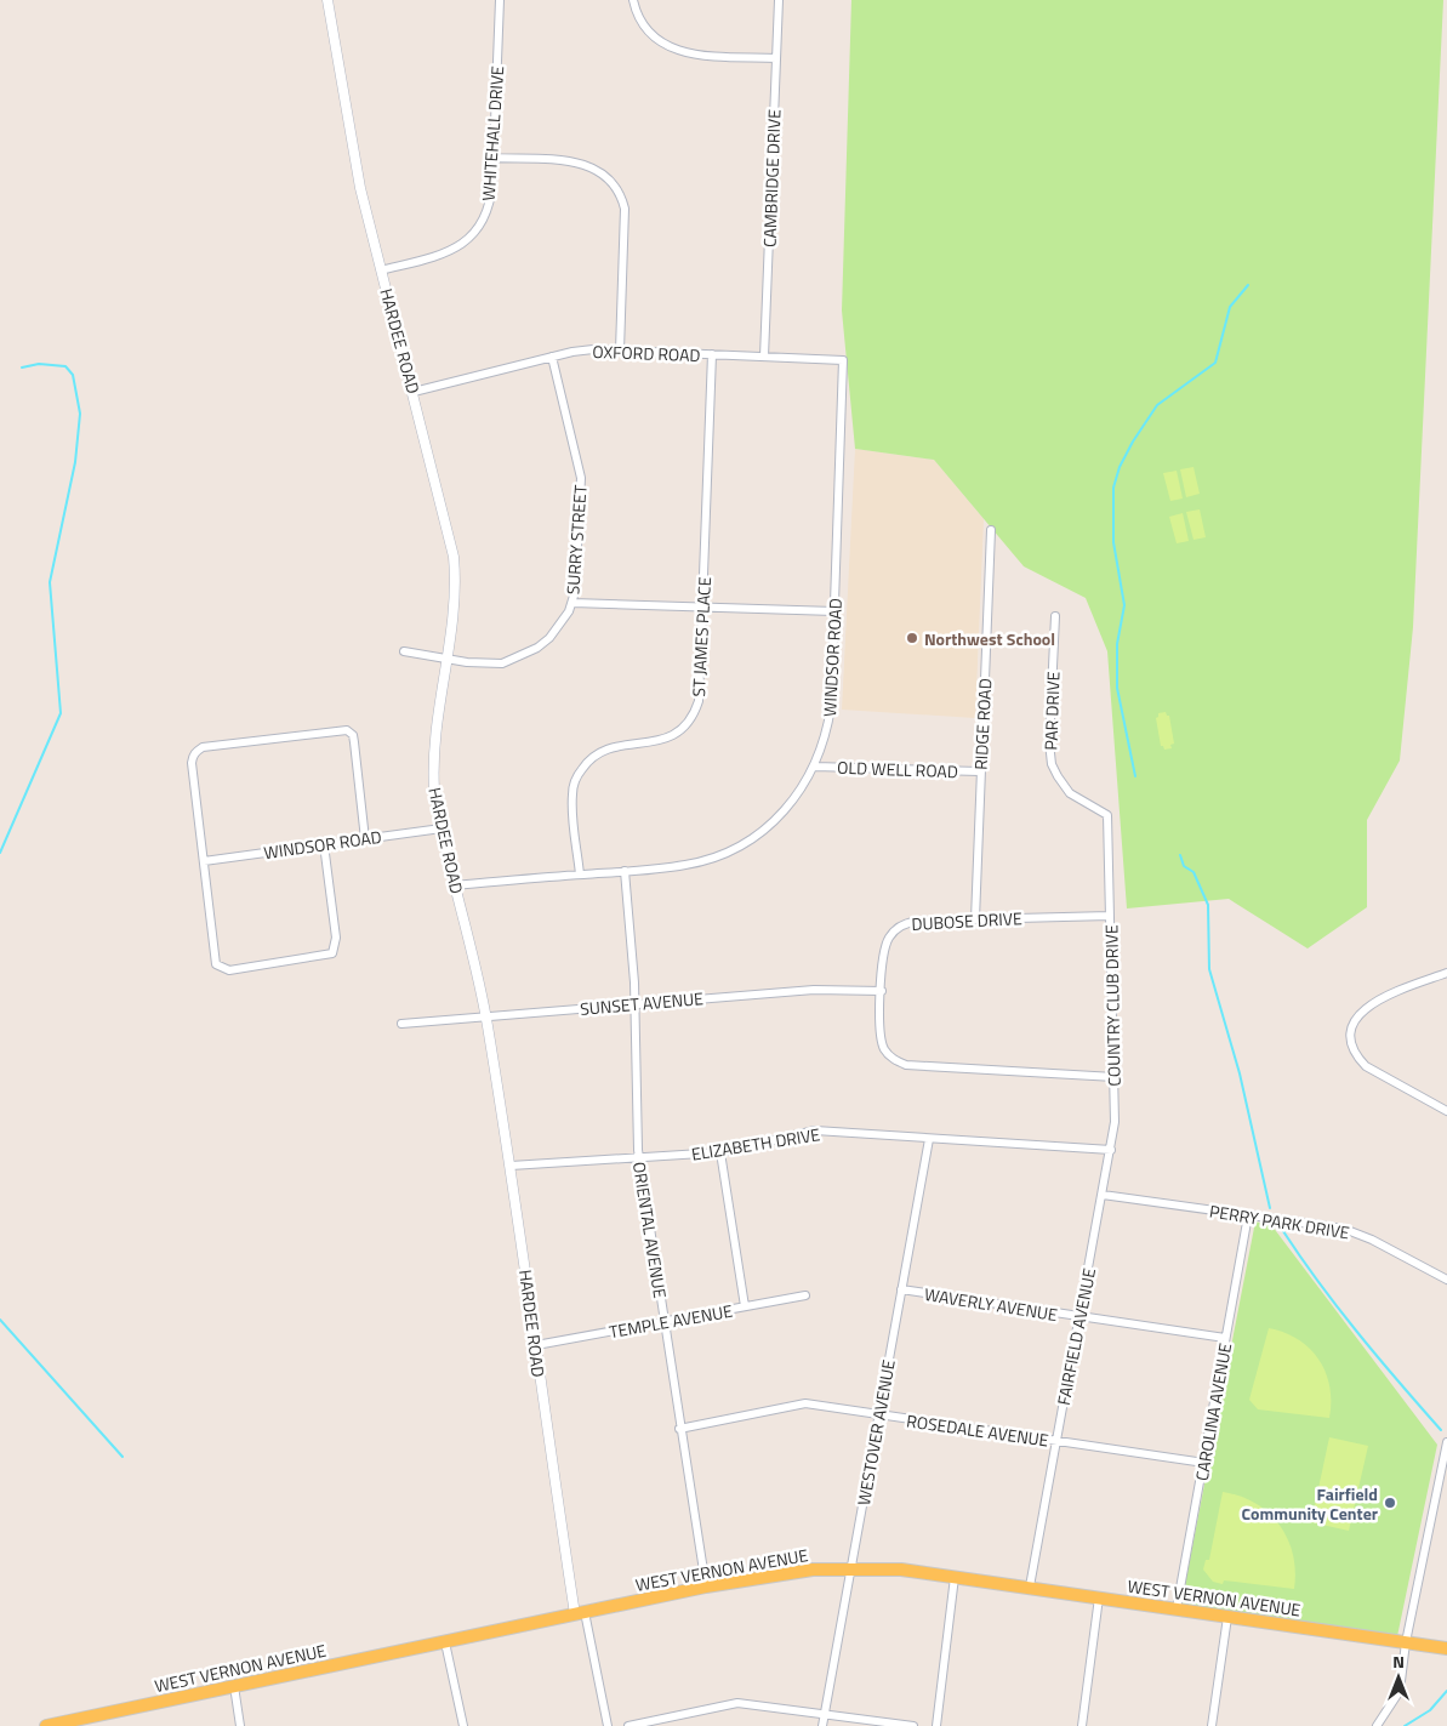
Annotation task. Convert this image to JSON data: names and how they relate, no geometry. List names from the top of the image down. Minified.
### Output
{"streets":{"main road":["WEST VERNON AVENUE"],"street":["WHITEHALL DRIVE","CAMBRIDGE DRIVE","HARDEE ROAD","OXFORD ROAD","SURRY STREET","ST JAMES PLACE","WINDSOR ROAD","PAR DRIVE","RIDGE ROAD","OLD WELL ROAD","DUBOSE DRIVE","SUNSET AVENUE","COUNTRY CLUB DRIVE","ELIZABETH DRIVE","PERRY PARK DRIVE","ORIENTAL AVENUE","WAVERLY AVENUE","TEMPLE AVENUE","FAIRFIELD AVENUE","CAROLINA AVENUE","ROSEDALE AVENUE","WESTOVER AVENUE"]},"crossings":[["WHITEHALL DRIVE","HARDEE ROAD"],["CAMBRIDGE DRIVE","OXFORD ROAD"],["HARDEE ROAD","OXFORD ROAD"],["HARDEE ROAD","SURRY STREET"],["HARDEE ROAD","WINDSOR ROAD"],["HARDEE ROAD","SUNSET AVENUE"],["HARDEE ROAD","ELIZABETH DRIVE"],["HARDEE ROAD","TEMPLE AVENUE"],["HARDEE ROAD","WEST VERNON AVENUE"],["OXFORD ROAD","SURRY STREET"],["OXFORD ROAD","ST JAMES PLACE"],["OXFORD ROAD","WINDSOR ROAD"],["ST JAMES PLACE","WINDSOR ROAD"],["WINDSOR ROAD","OLD WELL ROAD"],["WINDSOR ROAD","ORIENTAL AVENUE"],["PAR DRIVE","COUNTRY CLUB DRIVE"],["RIDGE ROAD","OLD WELL ROAD"],["RIDGE ROAD","DUBOSE DRIVE"],["DUBOSE DRIVE","SUNSET AVENUE"],["DUBOSE DRIVE","COUNTRY CLUB DRIVE"],["SUNSET AVENUE","ORIENTAL AVENUE"],["COUNTRY CLUB DRIVE","ELIZABETH DRIVE"],["COUNTRY CLUB DRIVE","PERRY PARK DRIVE"],["COUNTRY CLUB DRIVE","FAIRFIELD AVENUE"],["ELIZABETH DRIVE","ORIENTAL AVENUE"],["ELIZABETH DRIVE","WESTOVER AVENUE"],["PERRY PARK DRIVE","FAIRFIELD AVENUE"],["PERRY PARK DRIVE","CAROLINA AVENUE"],["ORIENTAL AVENUE","TEMPLE AVENUE"],["ORIENTAL AVENUE","ROSEDALE AVENUE"],["ORIENTAL AVENUE","WEST VERNON AVENUE"],["WAVERLY AVENUE","FAIRFIELD AVENUE"],["WAVERLY AVENUE","CAROLINA AVENUE"],["WAVERLY AVENUE","WESTOVER AVENUE"],["FAIRFIELD AVENUE","ROSEDALE AVENUE"],["FAIRFIELD AVENUE","WEST VERNON AVENUE"],["CAROLINA AVENUE","ROSEDALE AVENUE"],["CAROLINA AVENUE","WEST VERNON AVENUE"],["ROSEDALE AVENUE","WESTOVER AVENUE"],["WESTOVER AVENUE","WEST VERNON AVENUE"]],"places":["Northwest School","Fairfield Community Center"],"north":"top"}
